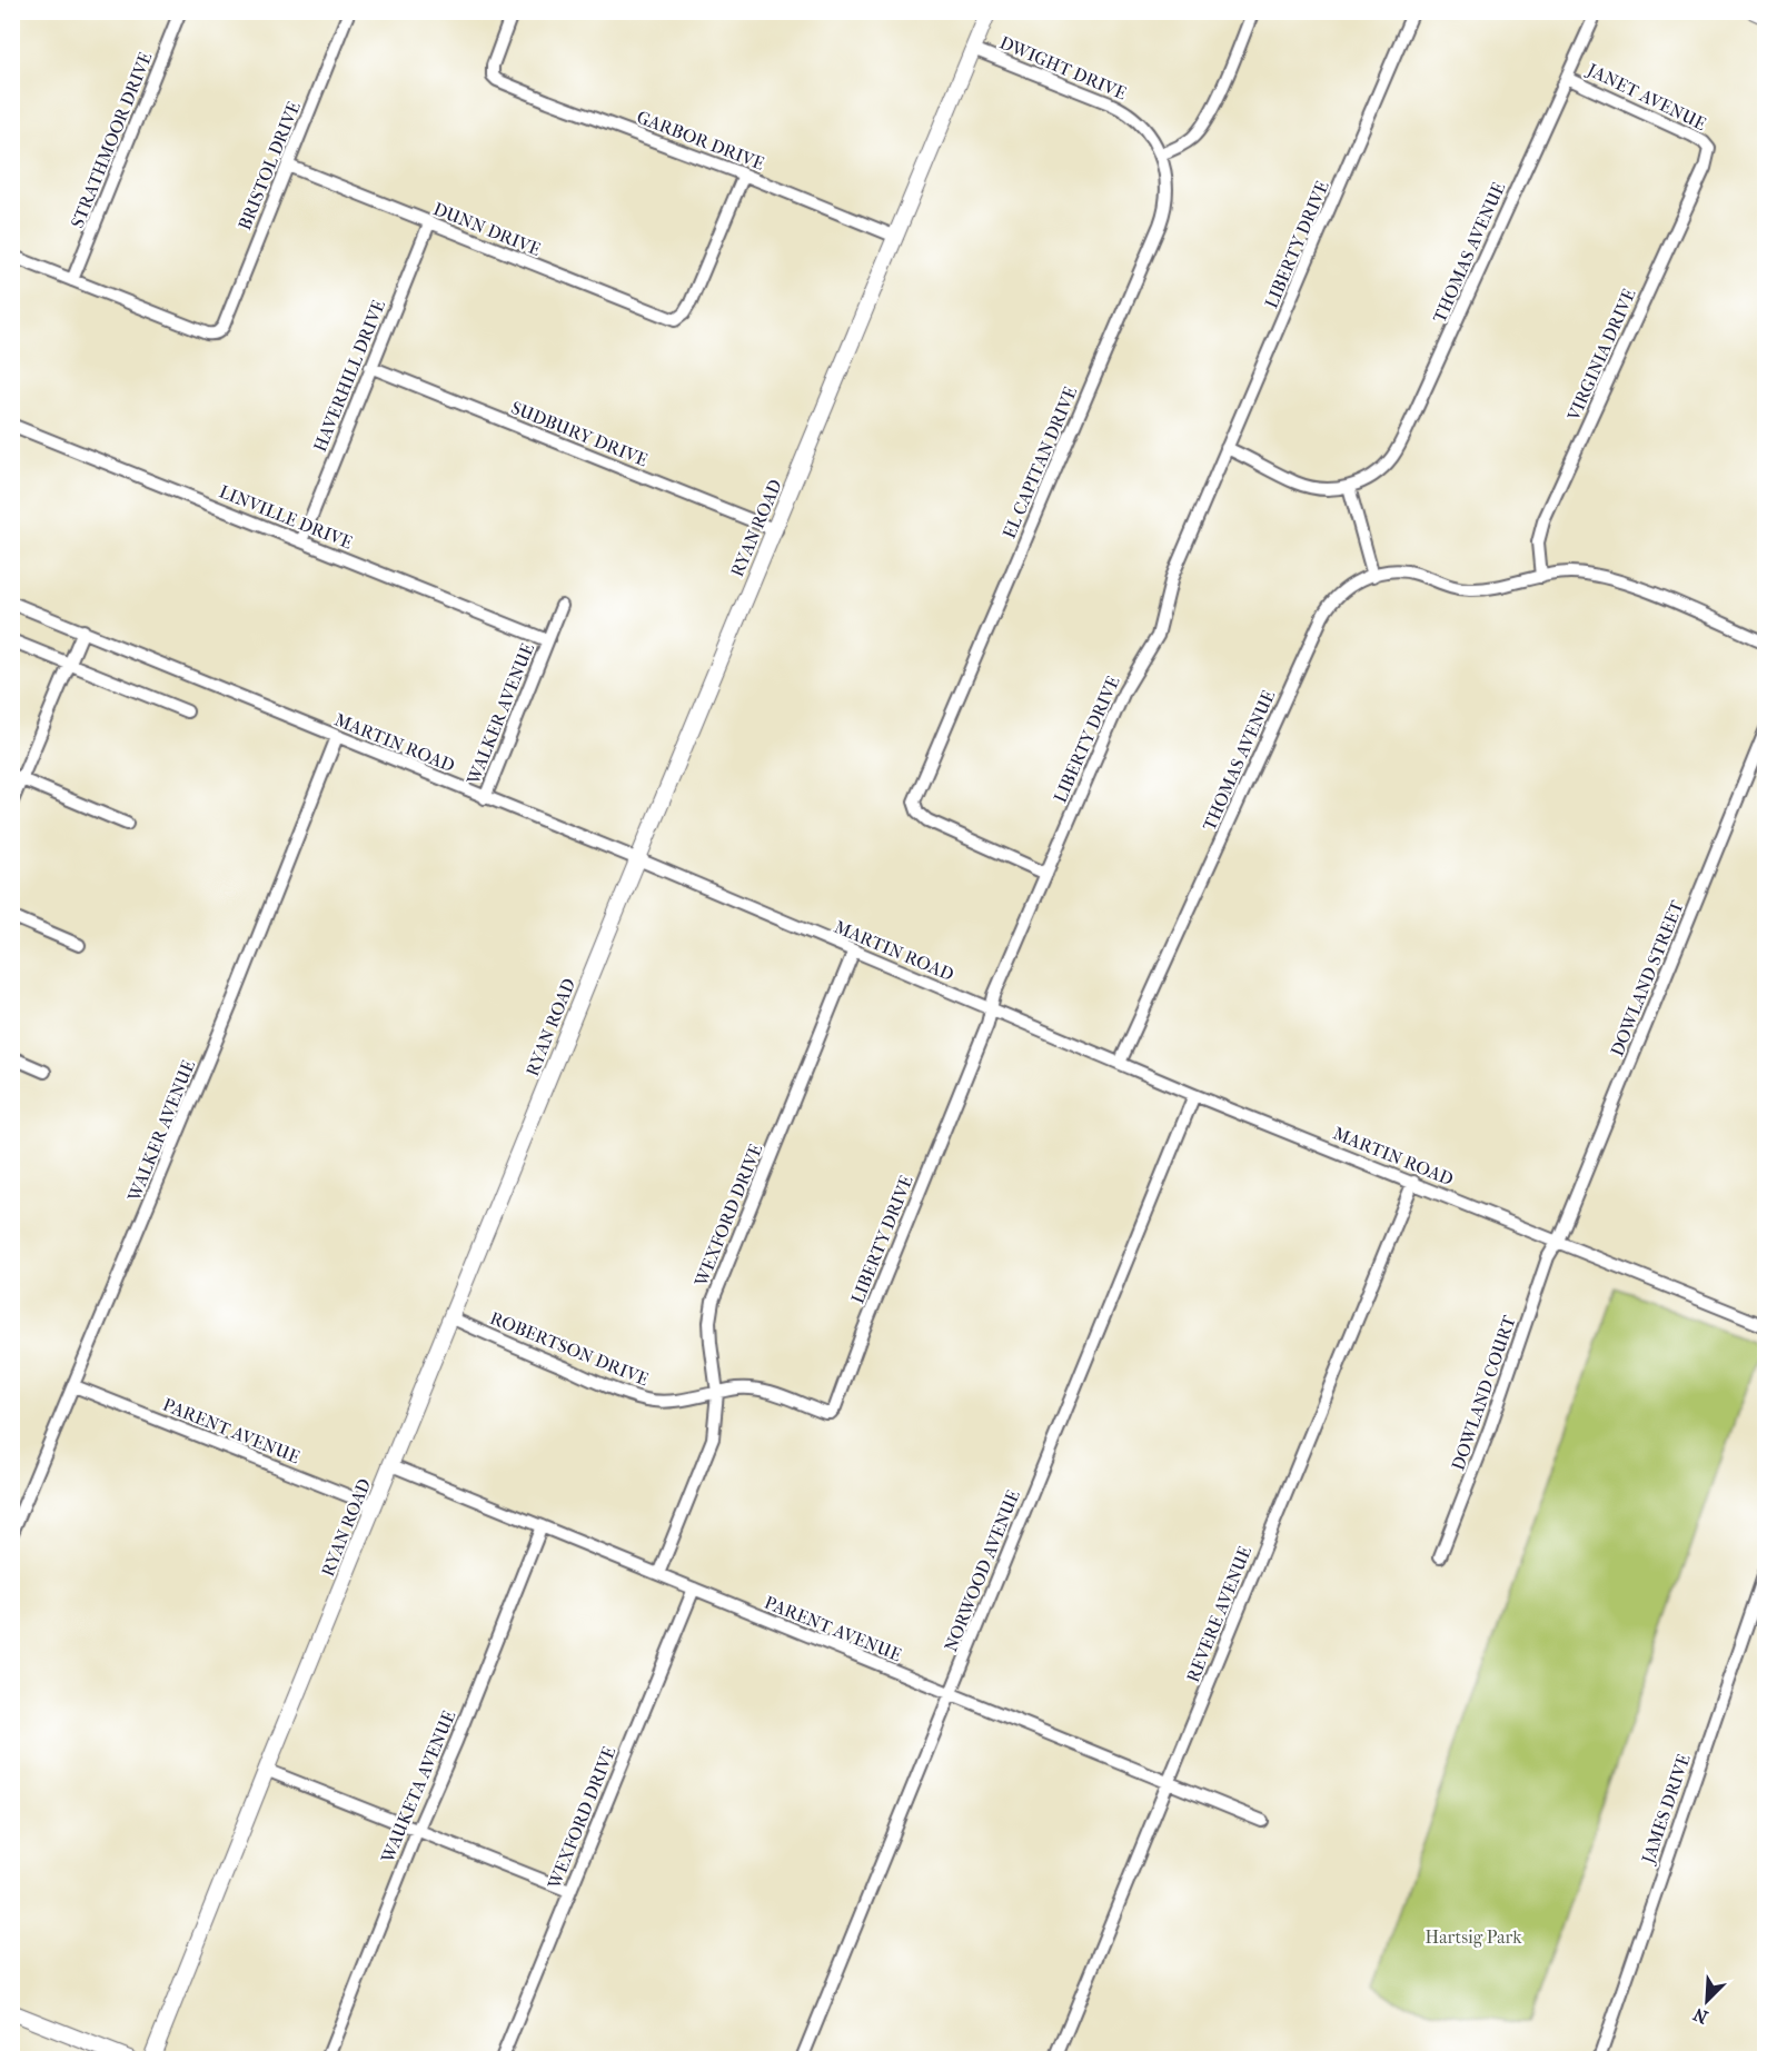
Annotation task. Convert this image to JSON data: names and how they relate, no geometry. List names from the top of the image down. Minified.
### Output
{"streets":{"main road":["RYAN ROAD"],"street":["DWIGHT DRIVE","JANET AVENUE","STRATHMOOR DRIVE","GARBOR DRIVE","BRISTOL DRIVE","DUNN DRIVE","LIBERTY DRIVE","THOMAS AVENUE","VIRGINIA DRIVE","HAVERHILL DRIVE","SUDBURY DRIVE","EL CAPITAN DRIVE","LINVILLE DRIVE","WALKER AVENUE","MARTIN ROAD","DOWLAND STREET","WEXFORD DRIVE","ROBERTSON DRIVE","DOWLAND COURT","PARENT AVENUE","NORWOOD AVENUE","REVERE AVENUE","WAUKETA AVENUE","JAMES DRIVE"]},"crossings":[["DWIGHT DRIVE","EL CAPITAN DRIVE"],["DWIGHT DRIVE","RYAN ROAD"],["JANET AVENUE","THOMAS AVENUE"],["JANET AVENUE","VIRGINIA DRIVE"],["STRATHMOOR DRIVE","BRISTOL DRIVE"],["GARBOR DRIVE","DUNN DRIVE"],["GARBOR DRIVE","RYAN ROAD"],["BRISTOL DRIVE","DUNN DRIVE"],["DUNN DRIVE","HAVERHILL DRIVE"],["LIBERTY DRIVE","THOMAS AVENUE"],["LIBERTY DRIVE","EL CAPITAN DRIVE"],["LIBERTY DRIVE","MARTIN ROAD"],["LIBERTY DRIVE","ROBERTSON DRIVE"],["THOMAS AVENUE","MARTIN ROAD"],["HAVERHILL DRIVE","SUDBURY DRIVE"],["HAVERHILL DRIVE","LINVILLE DRIVE"],["SUDBURY DRIVE","RYAN ROAD"],["LINVILLE DRIVE","WALKER AVENUE"],["RYAN ROAD","MARTIN ROAD"],["RYAN ROAD","ROBERTSON DRIVE"],["RYAN ROAD","PARENT AVENUE"],["WALKER AVENUE","MARTIN ROAD"],["WALKER AVENUE","PARENT AVENUE"],["MARTIN ROAD","DOWLAND STREET"],["MARTIN ROAD","WEXFORD DRIVE"],["MARTIN ROAD","DOWLAND COURT"],["MARTIN ROAD","NORWOOD AVENUE"],["MARTIN ROAD","REVERE AVENUE"],["DOWLAND STREET","DOWLAND COURT"],["WEXFORD DRIVE","ROBERTSON DRIVE"],["WEXFORD DRIVE","PARENT AVENUE"],["PARENT AVENUE","NORWOOD AVENUE"],["PARENT AVENUE","REVERE AVENUE"],["PARENT AVENUE","WAUKETA AVENUE"]],"parks":["Hartsig Park"],"north":"bottom left"}
